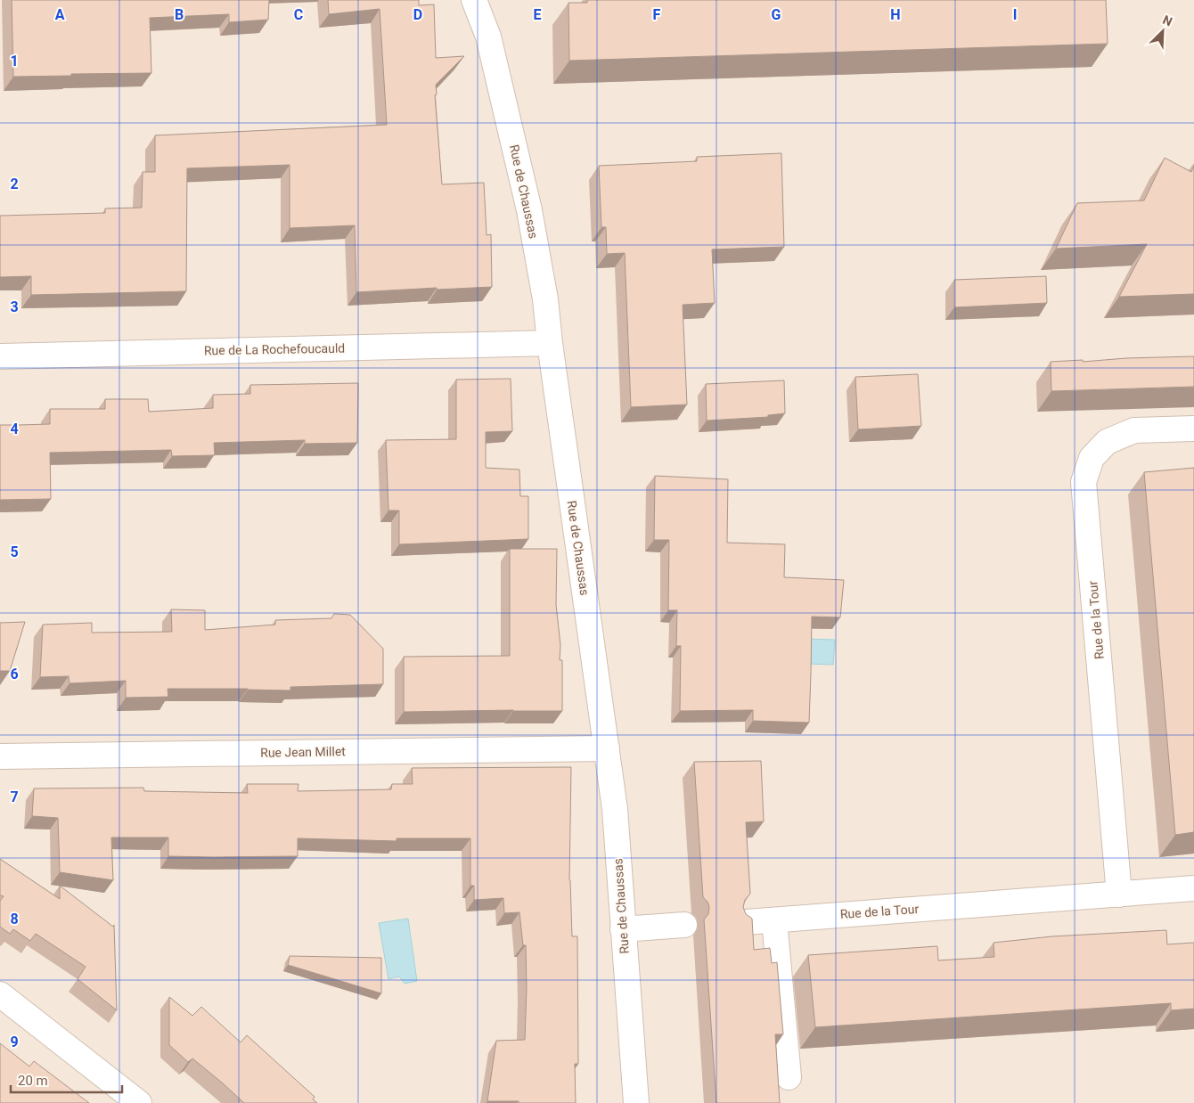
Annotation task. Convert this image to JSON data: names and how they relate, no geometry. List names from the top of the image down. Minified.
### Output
{"streets":{"street":["Rue de Chaussas","Rue de La Rochefoucauld","Rue de la Tour","Rue Jean Millet"]},"crossings":[["Rue de Chaussas","Rue de La Rochefoucauld"],["Rue de Chaussas","Rue Jean Millet"]],"scale_bar":"20 m","north":"top right","grid":{"columns":["A","B","C","D","E","F","G","H","I"],"rows":["1","2","3","4","5","6","7","8","9"]}}
